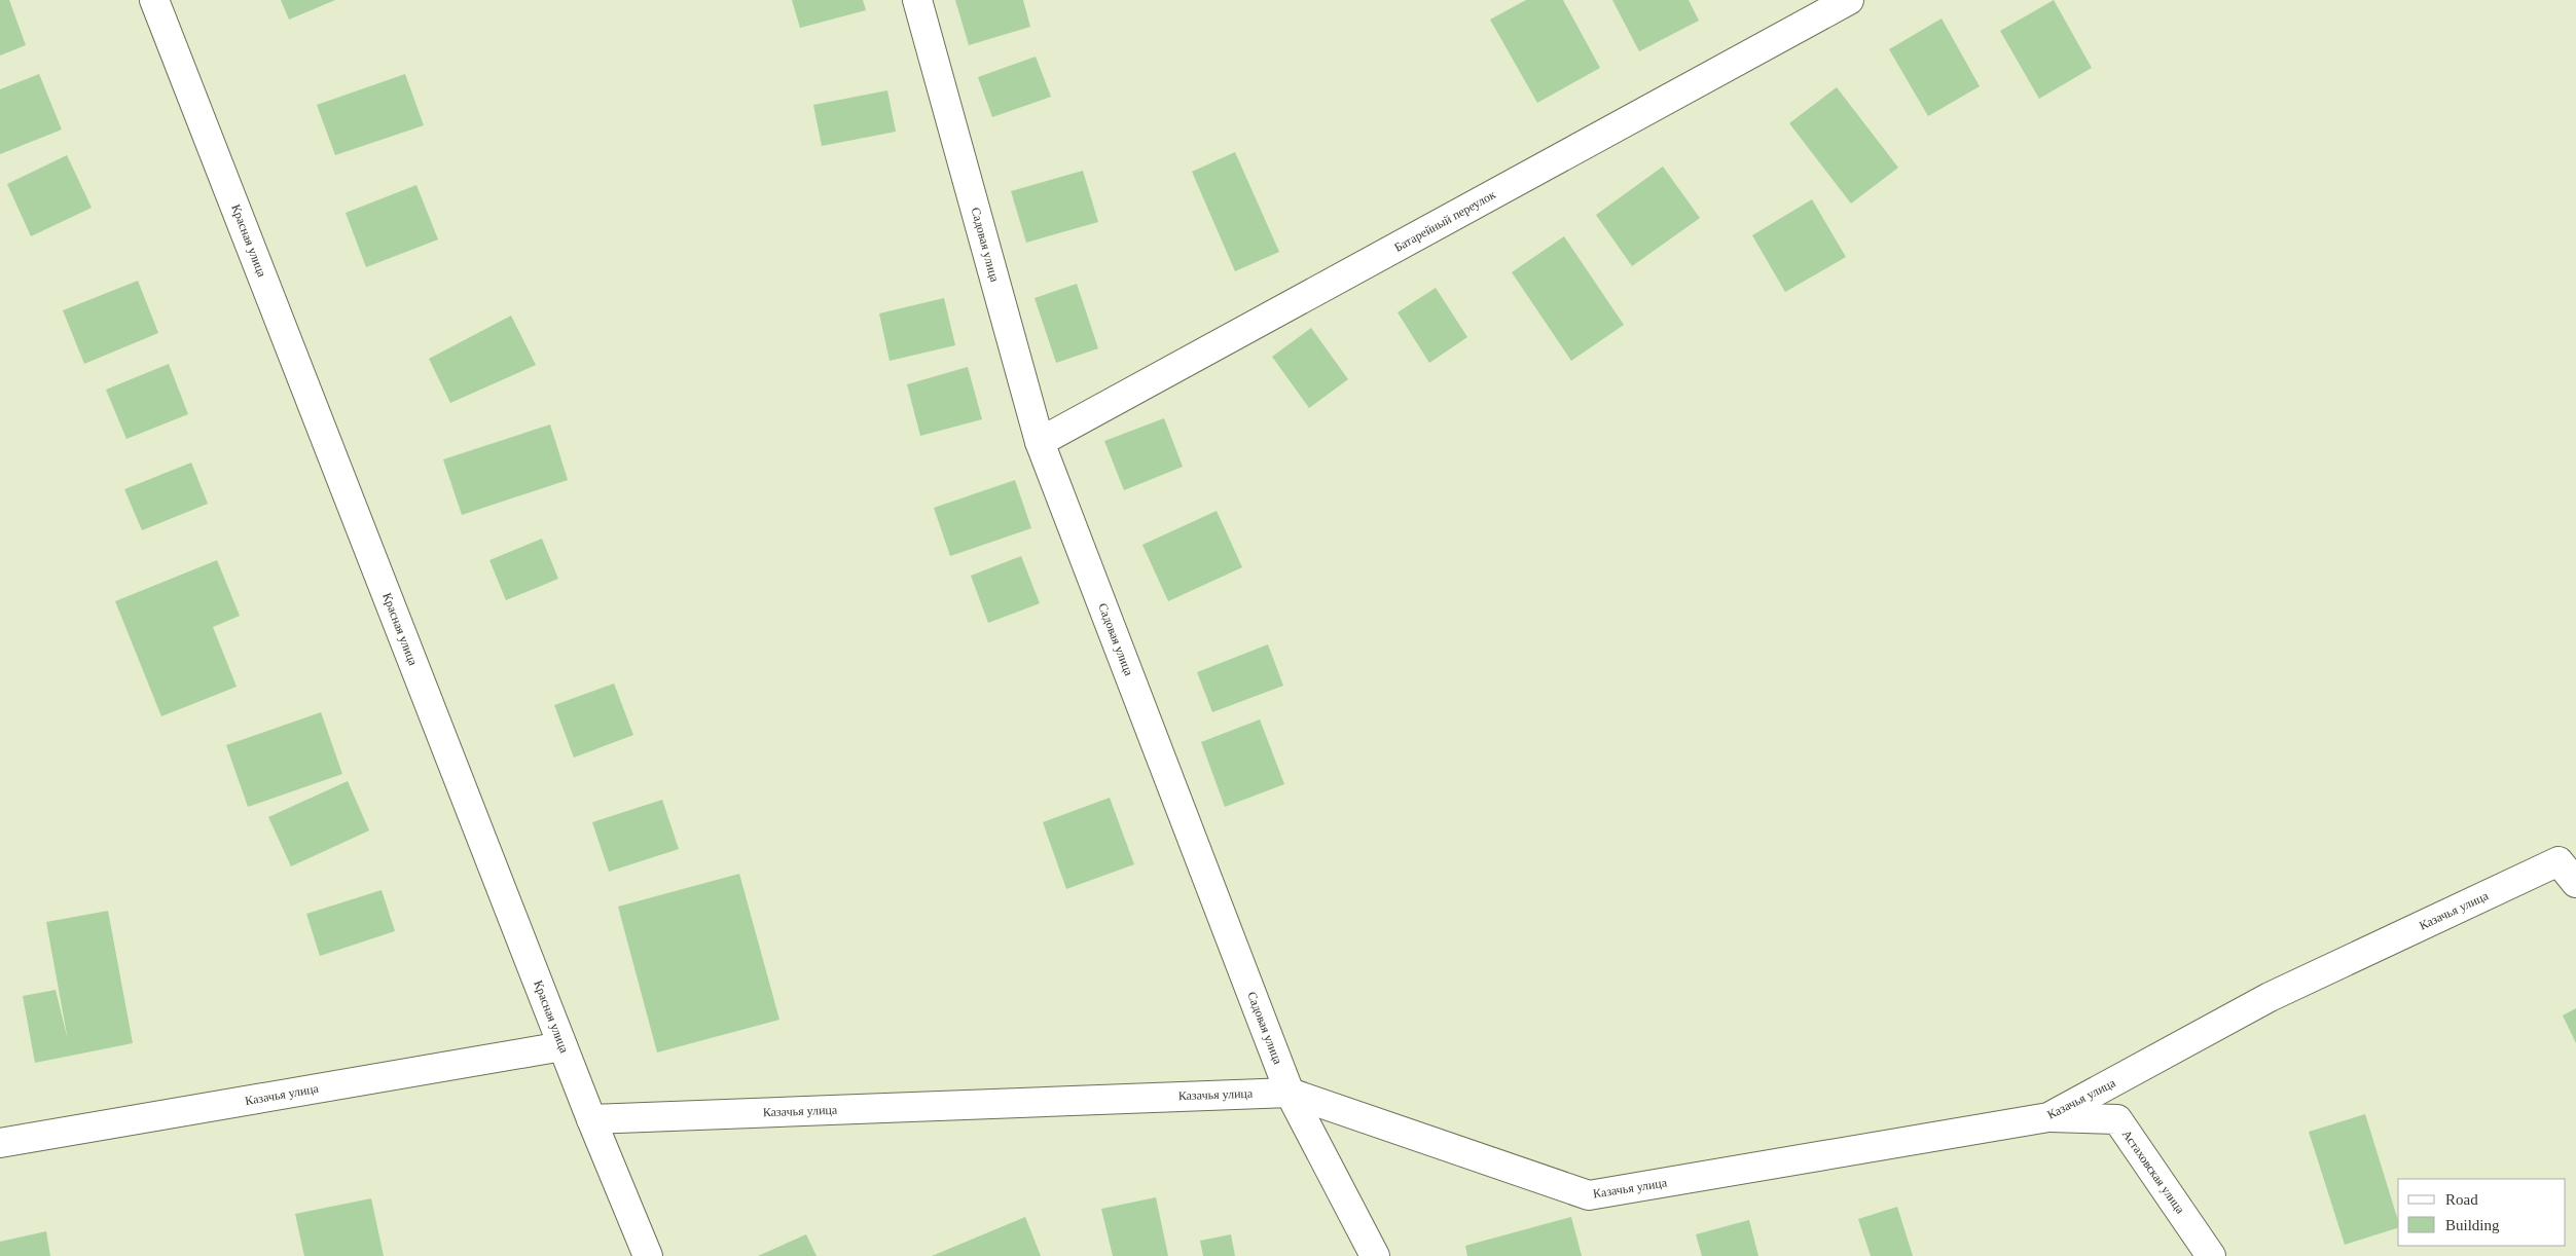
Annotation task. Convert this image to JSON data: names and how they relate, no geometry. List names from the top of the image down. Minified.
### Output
{"streets":{"street":["Батарейный переулок","Красная улица","Садовая улица","Казачья улица","Астаховская улица"]},"crossings":[["Батарейный переулок","Садовая улица"],["Красная улица","Казачья улица"],["Садовая улица","Казачья улица"],["Казачья улица","Астаховская улица"]],"legend":["Road","Building"]}
